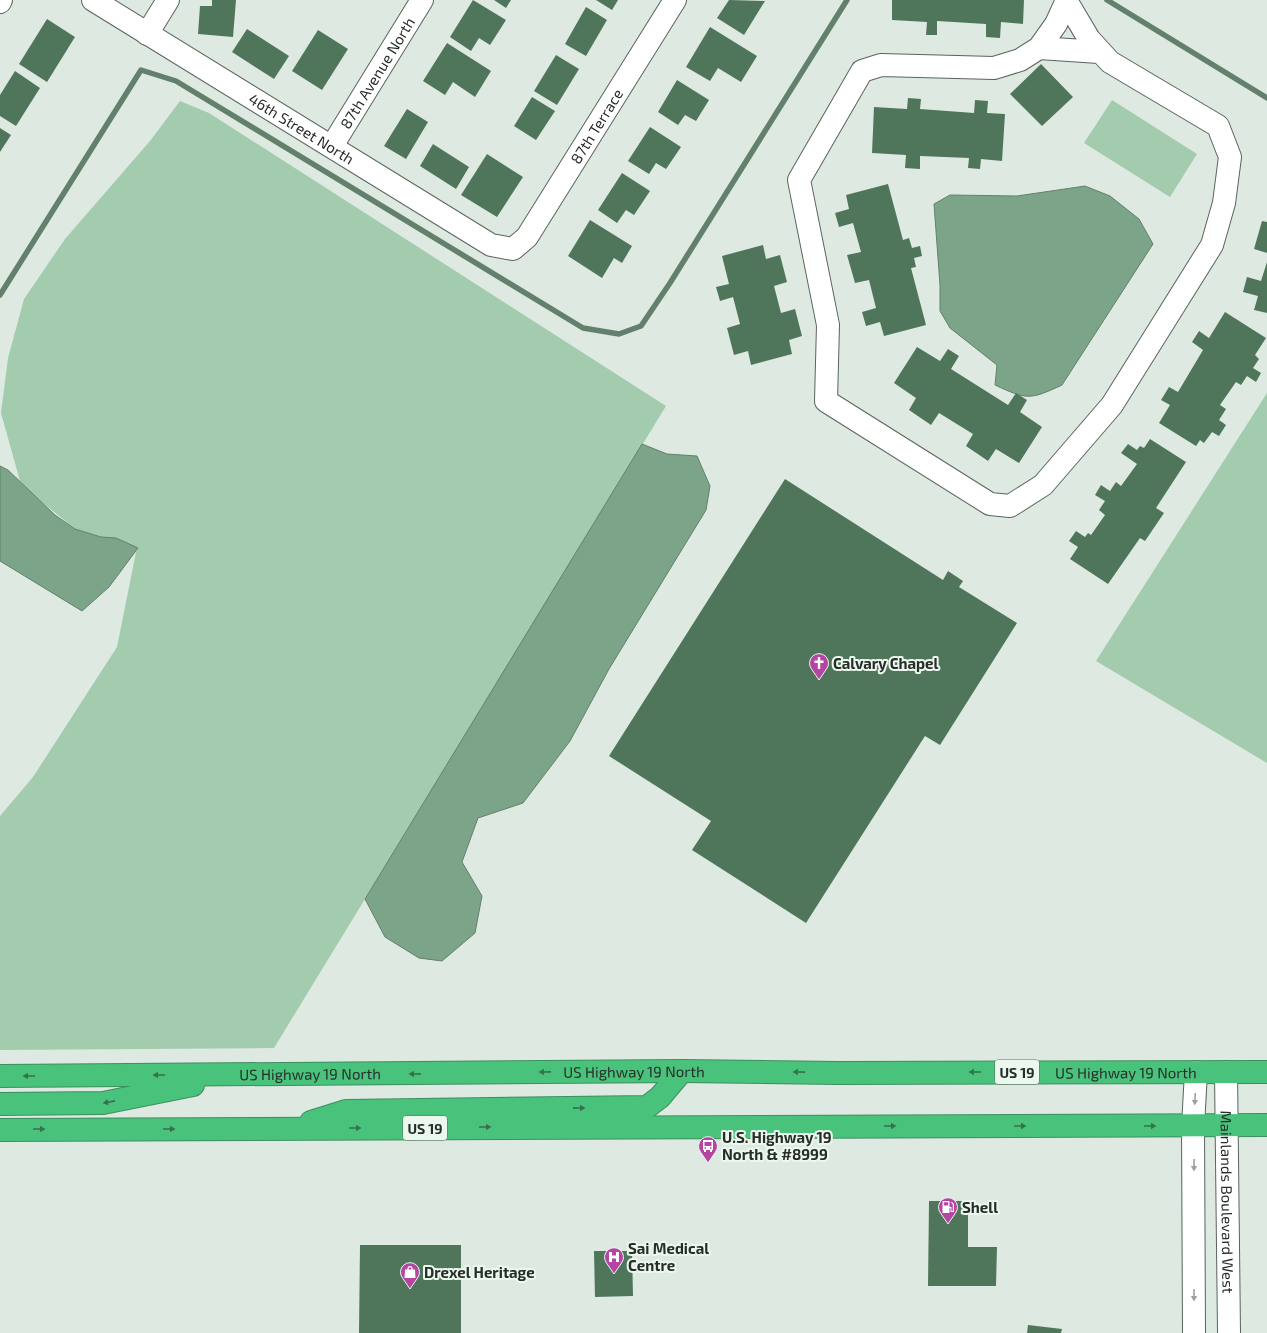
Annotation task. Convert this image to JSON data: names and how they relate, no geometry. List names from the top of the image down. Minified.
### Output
{"streets":{"highway":["US Highway 19 North","US 19"],"street":["87th Avenue North","87th Terrace","46th Street North","Mainlands Boulevard West"]},"crossings":[["87th Avenue North","46th Street North"],["87th Terrace","46th Street North"],["US Highway 19 North","Mainlands Boulevard West"],["US 19","Mainlands Boulevard West"]],"places":{"church":["Calvary Chapel"],"bus stop":["U.S. Highway 19 North & #8999"],"fuel station":["Shell"],"hospital":["Sai Medical Centre"],"shop":["Drexel Heritage"]}}
